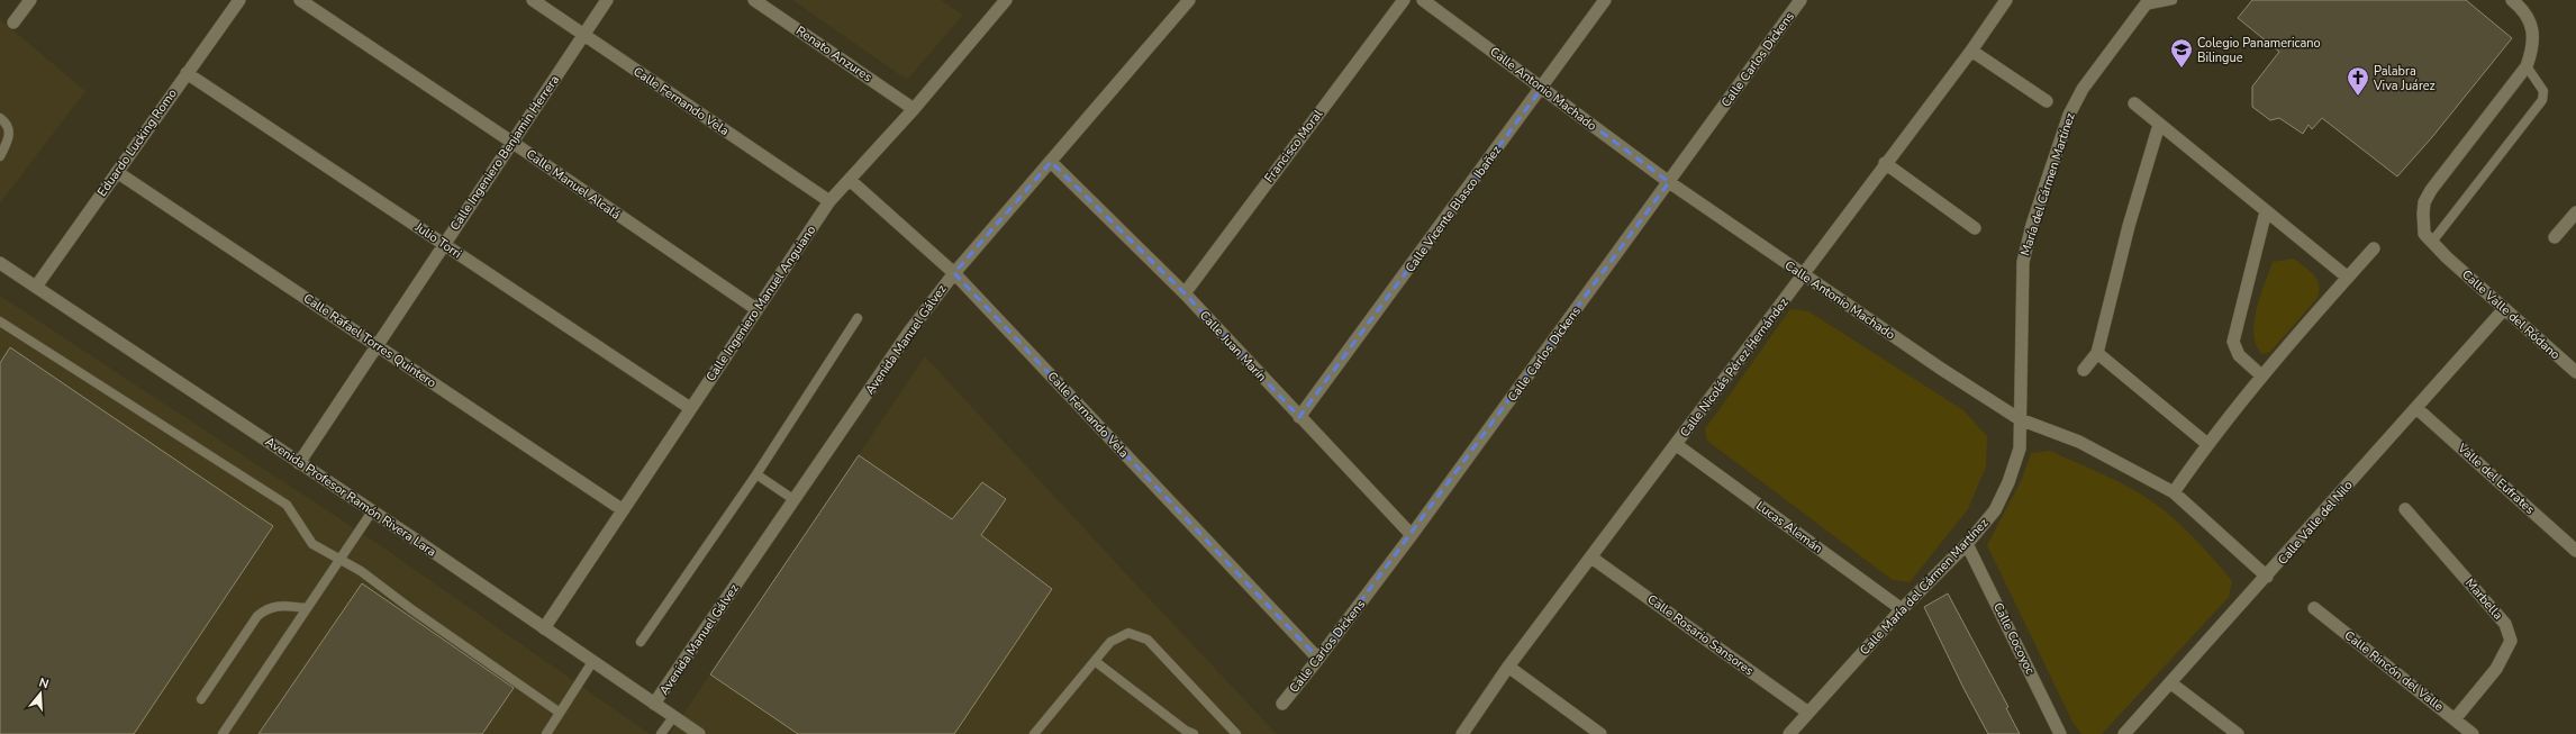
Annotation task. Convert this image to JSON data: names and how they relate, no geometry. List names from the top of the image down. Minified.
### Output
{"streets":{"street":["Renato Anzures","Calle Carlos Dickens","Calle Antonio Machado","Calle Fernando Vela","Eduardo Lucking Romo","Francisco Moral","Calle Ingeniero Benjamin Herrera","Calle Manuel Alcalá","María del Cármen Martínez","Calle Vicente Blasco Ibañez","Julio Torri","Calle Ingeniero Manuel Anguiano","Calle Valle del Ródano","Avenida Manuel Gálvez","Calle Rafael Torres Quintero","Calle Juan Marín","Calle Nicolás Pérez Hernández","Valle del Eufrates","Avenida Profesor Ramón Rivera Lara","Calle Valle del Nilo","Lucas Alemán","Calle María del Cármen Martínez","Marbella","Calle Rosario Sansores","Calle Cocoyoc","Calle Rincón del Valle"]},"crossings":[["Renato Anzures","Calle Ingeniero Manuel Anguiano"],["Calle Carlos Dickens","Calle Antonio Machado"],["Calle Carlos Dickens","Calle Fernando Vela"],["Calle Carlos Dickens","Calle Juan Marín"],["Calle Antonio Machado","María del Cármen Martínez"],["Calle Antonio Machado","Calle Vicente Blasco Ibañez"],["Calle Antonio Machado","Calle Nicolás Pérez Hernández"],["Calle Antonio Machado","Calle Valle del Nilo"],["Calle Antonio Machado","Calle María del Cármen Martínez"],["Calle Fernando Vela","Calle Ingeniero Benjamin Herrera"],["Calle Fernando Vela","Calle Ingeniero Manuel Anguiano"],["Calle Fernando Vela","Avenida Manuel Gálvez"],["Eduardo Lucking Romo","Julio Torri"],["Eduardo Lucking Romo","Calle Rafael Torres Quintero"],["Eduardo Lucking Romo","Avenida Profesor Ramón Rivera Lara"],["Francisco Moral","Calle Juan Marín"],["Calle Ingeniero Benjamin Herrera","Calle Manuel Alcalá"],["Calle Ingeniero Benjamin Herrera","Julio Torri"],["Calle Ingeniero Benjamin Herrera","Calle Rafael Torres Quintero"],["Calle Ingeniero Benjamin Herrera","Avenida Profesor Ramón Rivera Lara"],["Calle Manuel Alcalá","Calle Ingeniero Manuel Anguiano"],["María del Cármen Martínez","Calle María del Cármen Martínez"],["Calle Vicente Blasco Ibañez","Calle Juan Marín"],["Julio Torri","Calle Ingeniero Manuel Anguiano"],["Calle Ingeniero Manuel Anguiano","Calle Rafael Torres Quintero"],["Calle Ingeniero Manuel Anguiano","Avenida Profesor Ramón Rivera Lara"],["Calle Valle del Ródano","Calle Valle del Nilo"],["Avenida Manuel Gálvez","Calle Juan Marín"],["Avenida Manuel Gálvez","Avenida Profesor Ramón Rivera Lara"],["Calle Nicolás Pérez Hernández","Lucas Alemán"],["Calle Nicolás Pérez Hernández","Calle Rosario Sansores"],["Valle del Eufrates","Calle Valle del Nilo"],["Lucas Alemán","Calle María del Cármen Martínez"],["Calle María del Cármen Martínez","Calle Rosario Sansores"],["Calle María del Cármen Martínez","Calle Cocoyoc"],["Marbella","Calle Rincón del Valle"]],"places":{"school or university":["Colegio Panamericano Bilingue"],"church":["Palabra Viva Juárez"]},"north":"top"}
